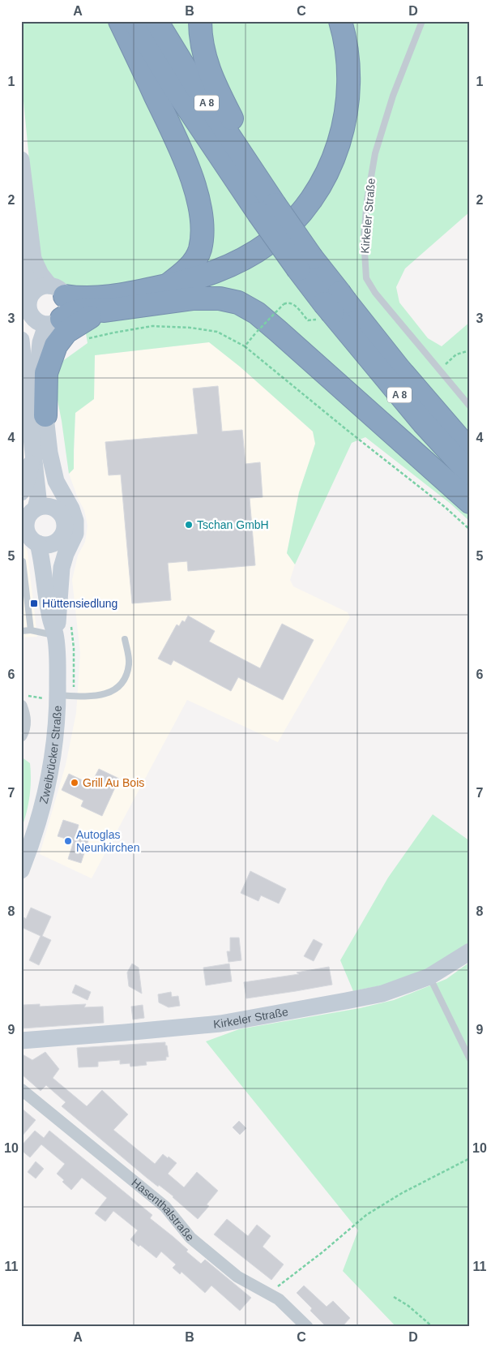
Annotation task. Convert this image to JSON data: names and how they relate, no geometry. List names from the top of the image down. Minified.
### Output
{"streets":{"highway":["A 8"],"main road":["Kirkeler Straße","Zweibrücker Straße"],"street":["Hasenthalstraße"]},"places":{"other":["Tschan GmbH","Grill Au Bois","Autoglas Neunkirchen"],"transit":["Hüttensiedlung"]},"grid":{"columns":["A","B","C","D"],"rows":["1","2","3","4","5","6","7","8","9","10","11"]}}
